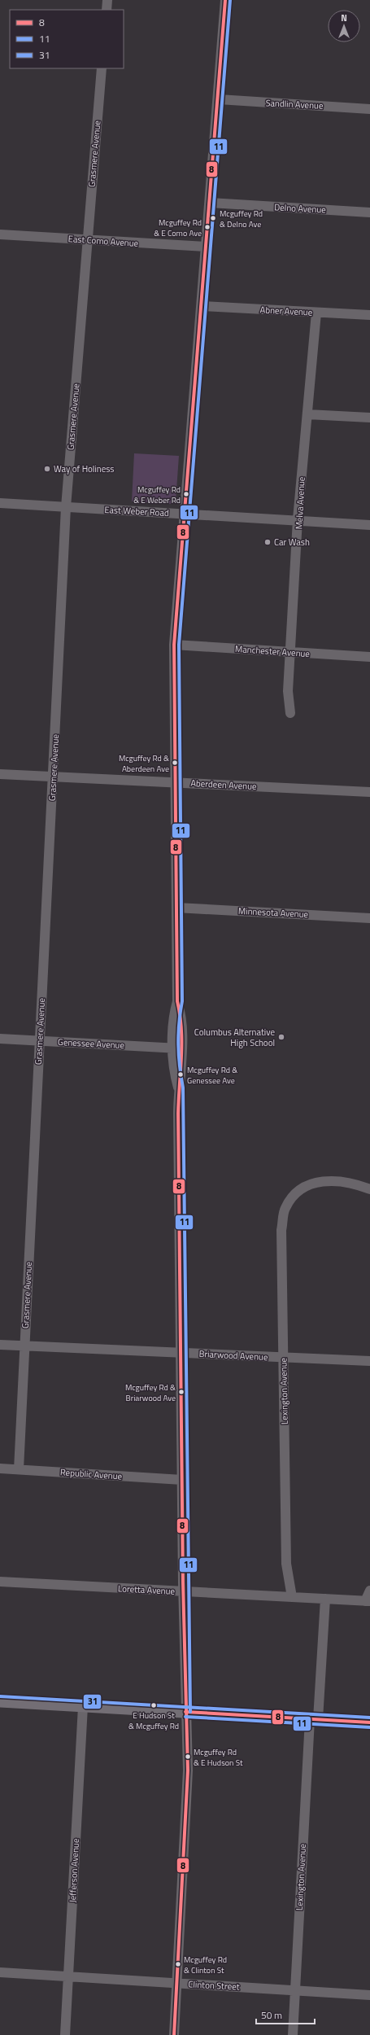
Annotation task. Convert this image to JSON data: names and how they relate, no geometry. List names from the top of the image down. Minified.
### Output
{"streets":{"street":["Sandlin Avenue","Grasmere Avenue","Delno Avenue","East Como Avenue","Abner Avenue","Melva Avenue","East Weber Road","Manchester Avenue","Aberdeen Avenue","Minnesota Avenue","Genessee Avenue","Briarwood Avenue","Lexington Avenue","Republic Avenue","Loretta Avenue","Jefferson Avenue","Clinton Street"]},"crossings":[["Grasmere Avenue","East Como Avenue"],["Grasmere Avenue","East Weber Road"],["Grasmere Avenue","Aberdeen Avenue"],["Grasmere Avenue","Genessee Avenue"],["Grasmere Avenue","Briarwood Avenue"],["Grasmere Avenue","Republic Avenue"],["Abner Avenue","Melva Avenue"],["Melva Avenue","East Weber Road"],["Melva Avenue","Manchester Avenue"],["Briarwood Avenue","Lexington Avenue"],["Lexington Avenue","Loretta Avenue"],["Lexington Avenue","Clinton Street"],["Jefferson Avenue","Clinton Street"]],"places":["Mcguffey Rd & Delno Ave","Mcguffey Rd & E Como Ave","Way of Holiness","Mcguffey Rd & E Weber Rd","Car Wash","Mcguffey Rd & Aberdeen Ave","Columbus Alternative High School","Mcguffey Rd & Genessee Ave","Mcguffey Rd & Briarwood Ave","E Hudson St & Mcguffey Rd","Mcguffey Rd & E Hudson St","Mcguffey Rd & Clinton St"],"lines":["transit line 8","transit line 11","transit line 31"],"legend":["8","11","31"],"scale_bar":"50 m","north":"top"}
